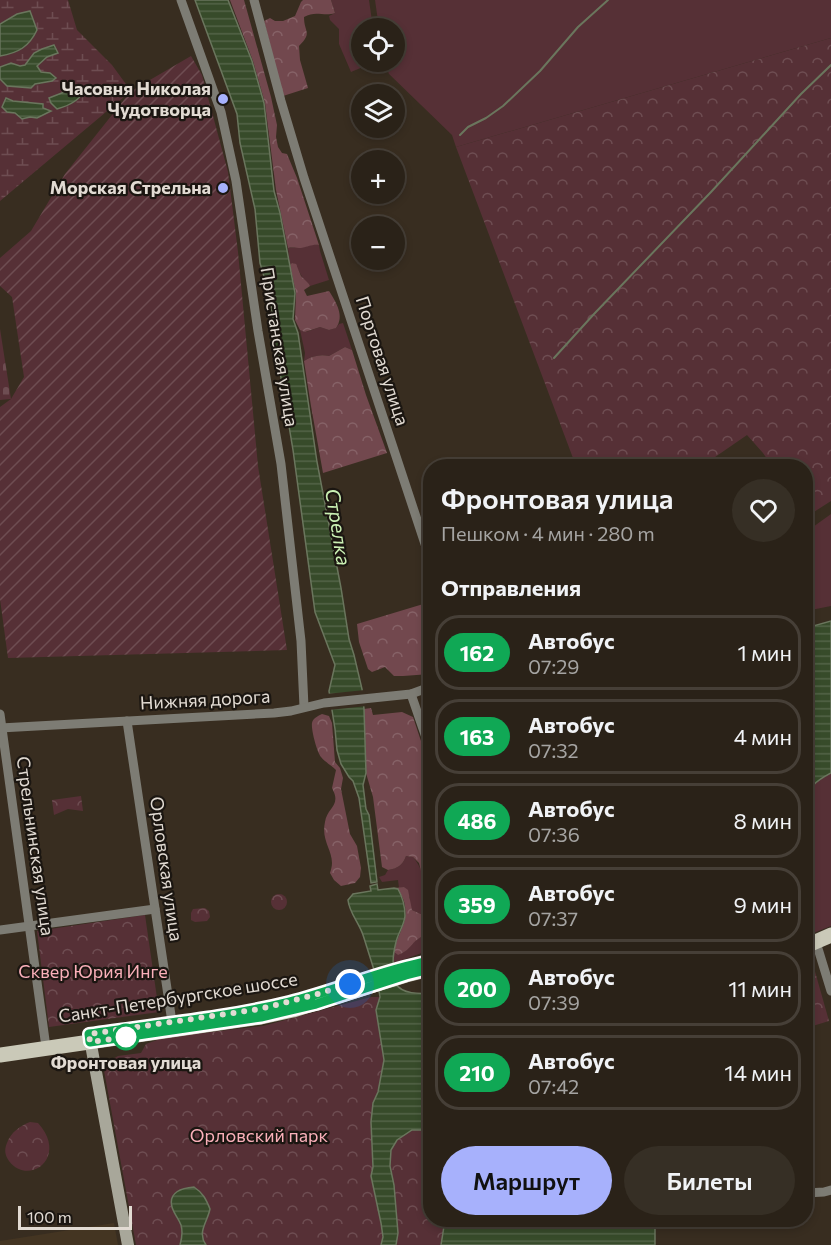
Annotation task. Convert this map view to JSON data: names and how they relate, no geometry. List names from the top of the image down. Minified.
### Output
{"streets":{"main road":["Санкт-Петербургское шоссе"],"street":["Пристанская улица","Портовая улица","Нижняя дорога","Стрельнинская улица","Орловская улица"]},"crossings":[["Пристанская улица","Нижняя дорога"],["Нижняя дорога","Стрельнинская улица"],["Нижняя дорога","Орловская улица"],["Стрельнинская улица","Санкт-Петербургское шоссе"],["Орловская улица","Санкт-Петербургское шоссе"]],"water":["Стрелка"],"parks":["Сквер Юрия Инге","Орловский парк"],"places":["Часовня Николая Чудотворца","Морская Стрельна","Фронтовая улица"],"lines":["bus line 162"],"scale_bar":"100 m","page":{"map_buttons":["+","−"],"heading":[["Фронтовая улица","Пешком · 4 мин · 280 m"],"Отправления"],"list":[{"mark":"162","name":"Автобус","note":"07:29","value":"1 мин"},{"mark":"163","name":"Автобус","note":"07:32","value":"4 мин"},{"mark":"486","name":"Автобус","note":"07:36","value":"8 мин"},{"mark":"359","name":"Автобус","note":"07:37","value":"9 мин"},{"mark":"200","name":"Автобус","note":"07:39","value":"11 мин"},{"mark":"210","name":"Автобус","note":"07:42","value":"14 мин"}],"buttons":["Маршрут","Билеты"],"scale":"100 m"}}
